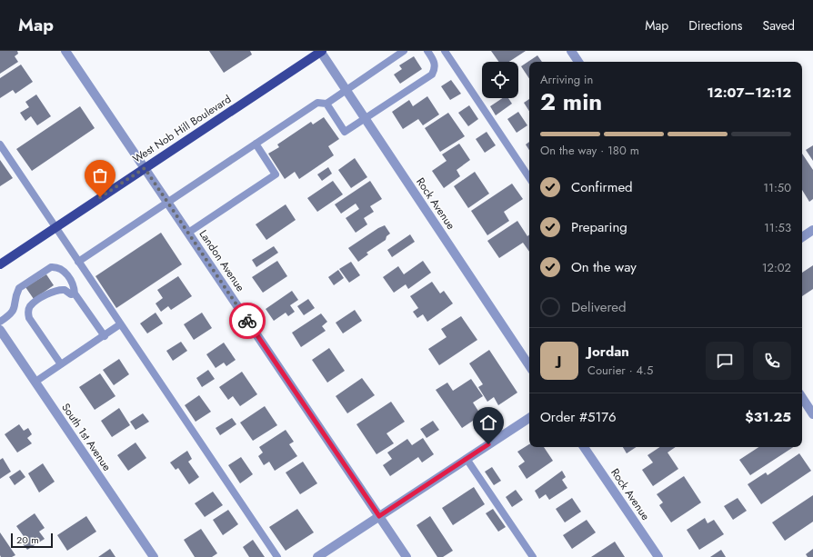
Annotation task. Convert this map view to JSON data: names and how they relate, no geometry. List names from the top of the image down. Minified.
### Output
{"streets":{"main road":["West Nob Hill Boulevard"],"street":["Rock Avenue","Landon Avenue","South 1st Avenue"]},"crossings":[["West Nob Hill Boulevard","Rock Avenue"],["West Nob Hill Boulevard","Landon Avenue"]],"scale_bar":"20 m","page":{"header":"Map","nav":["Map","Directions","Saved"],"heading":["2 min","Arriving in","12:07–12:12"],"panel":["Jordan","Courier · 4.5","Order #5176","$31.25"],"bar":"On the way · 180 m","list":[["Confirmed","11:50"],["Preparing","11:53"],["On the way","12:02"],"Delivered"],"round":"J","scale":"20 m"}}
